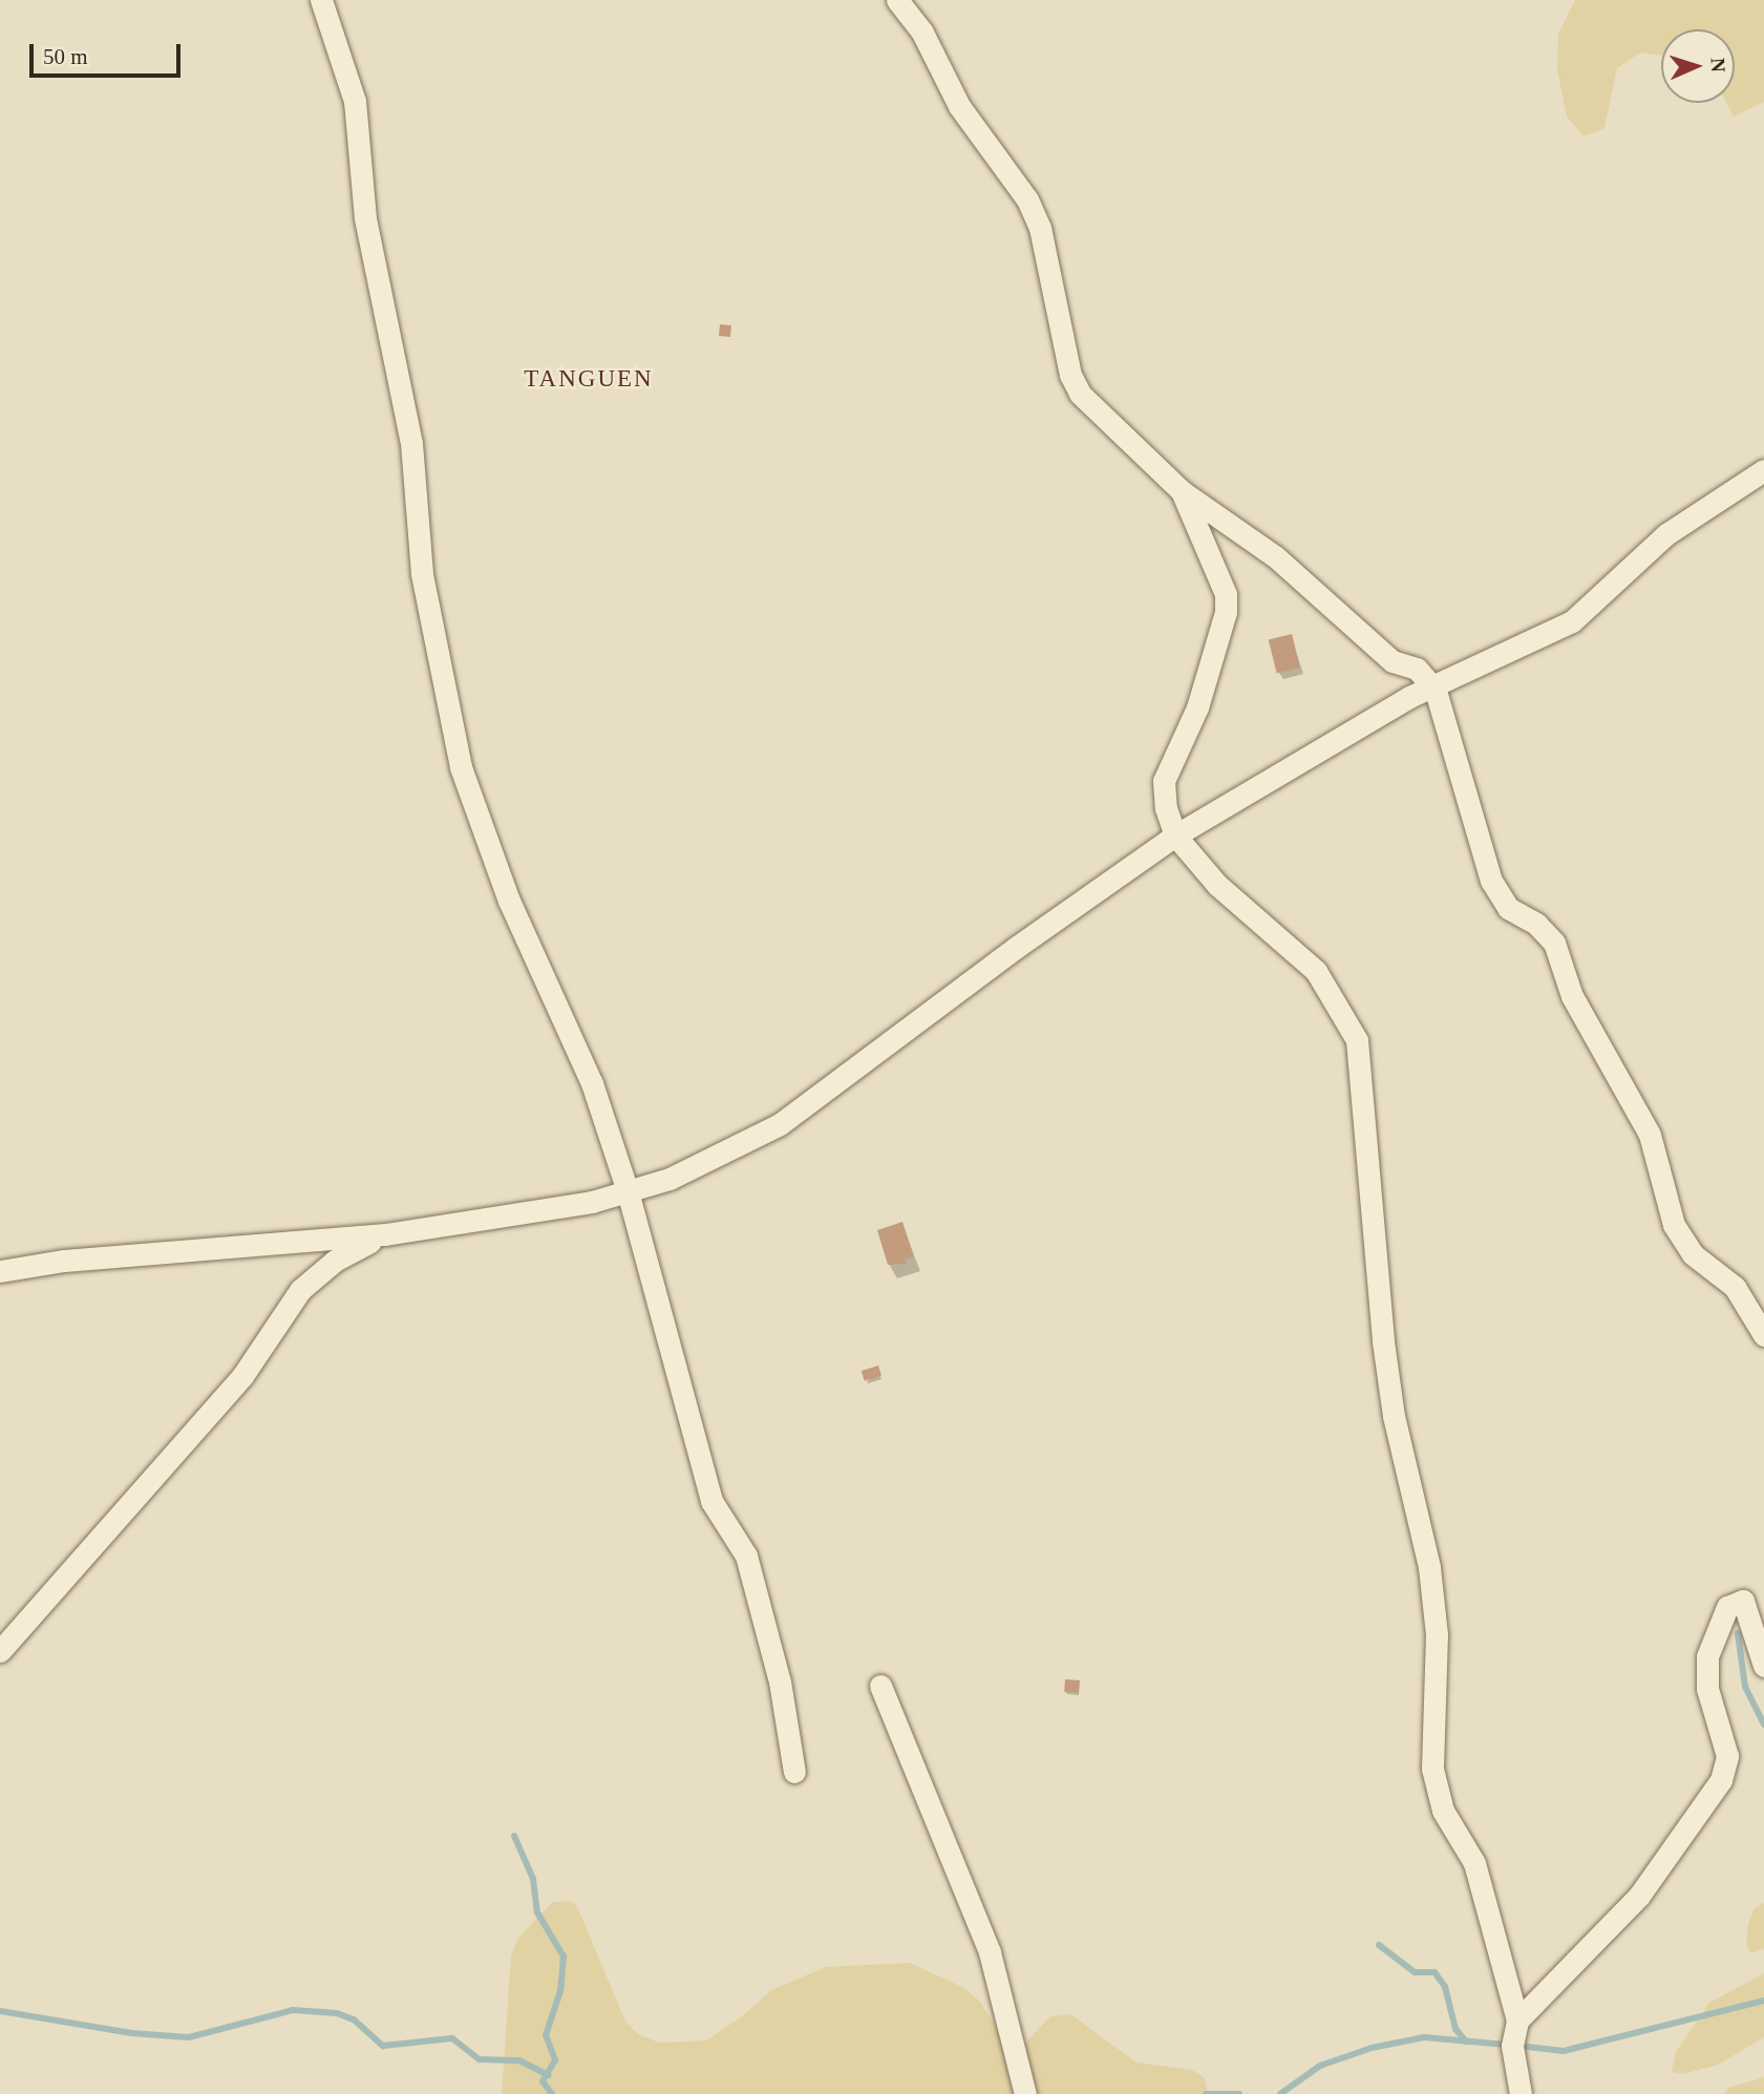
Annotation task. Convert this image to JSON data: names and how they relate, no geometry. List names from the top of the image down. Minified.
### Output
{"districts":["TANGUEN"],"scale_bar":"50 m","north":"right"}
